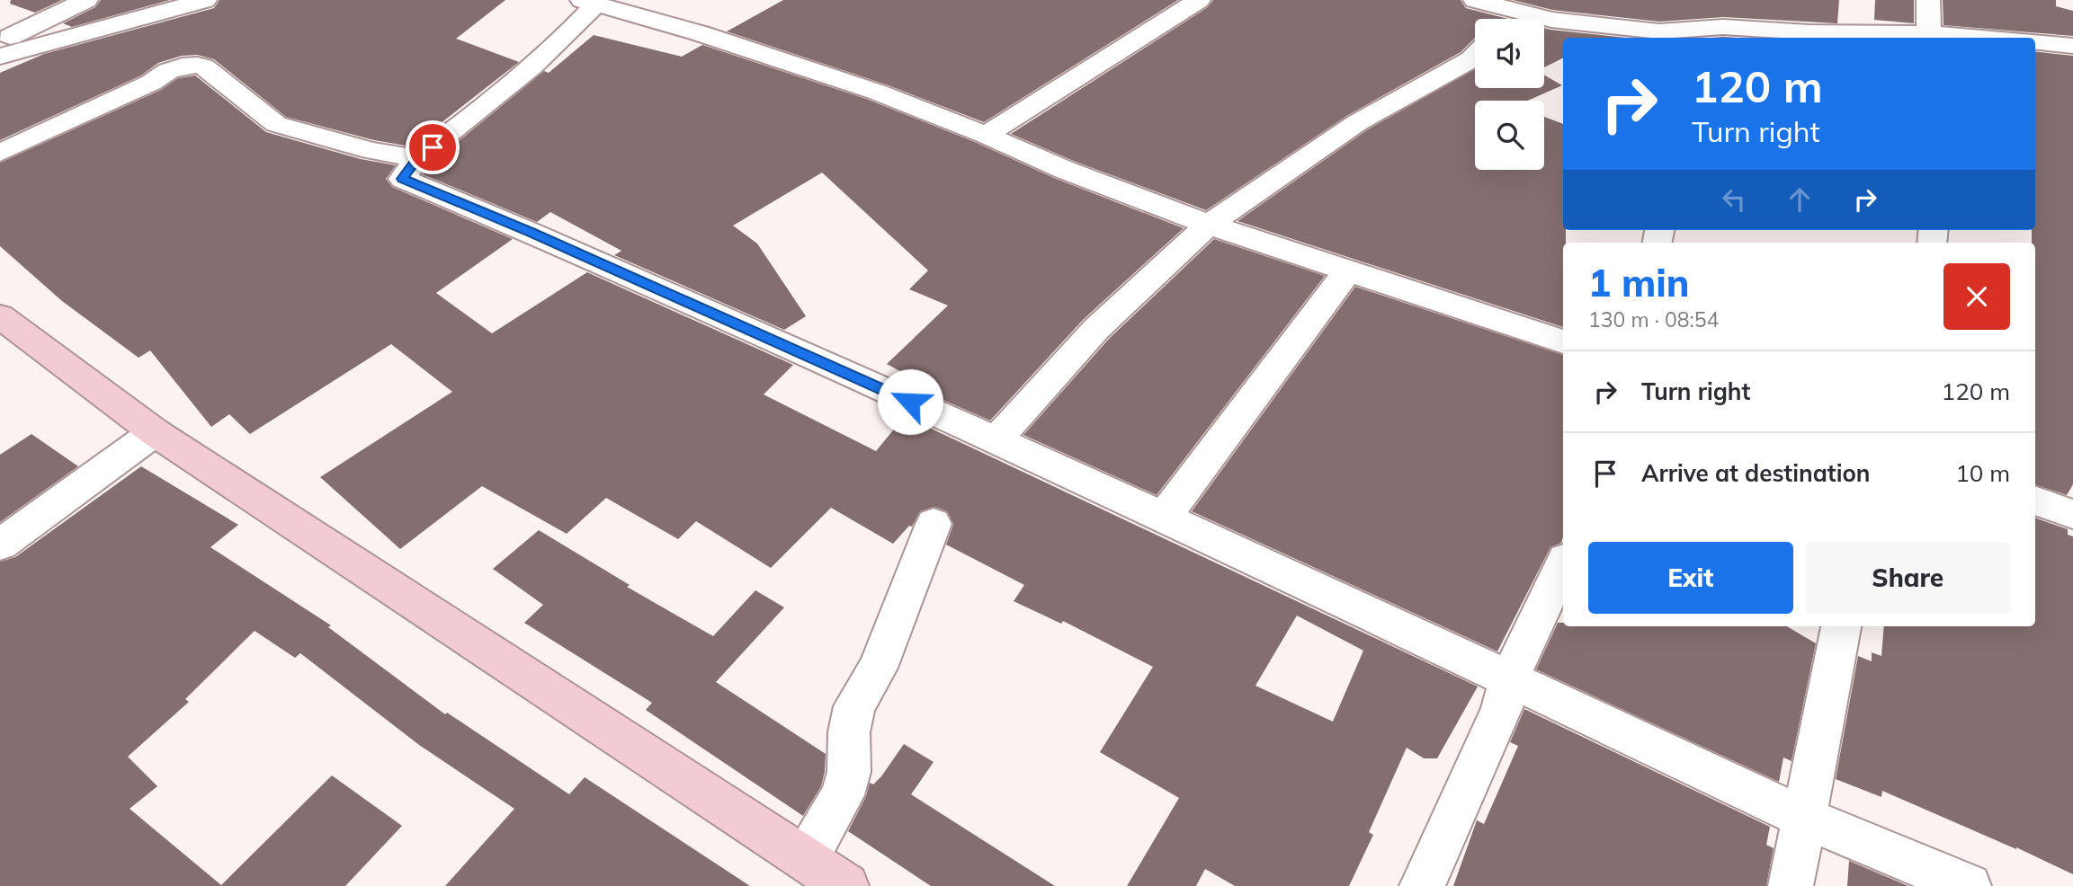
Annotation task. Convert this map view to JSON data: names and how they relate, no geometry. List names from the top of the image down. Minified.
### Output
{"page":{"turn":["120 m","Turn right"],"heading":["1 min","130 m · 08:54"],"list":[{"name":"Turn right","value":"120 m"},{"name":"Arrive at destination","value":"10 m"}],"buttons":["Exit","Share"]}}
